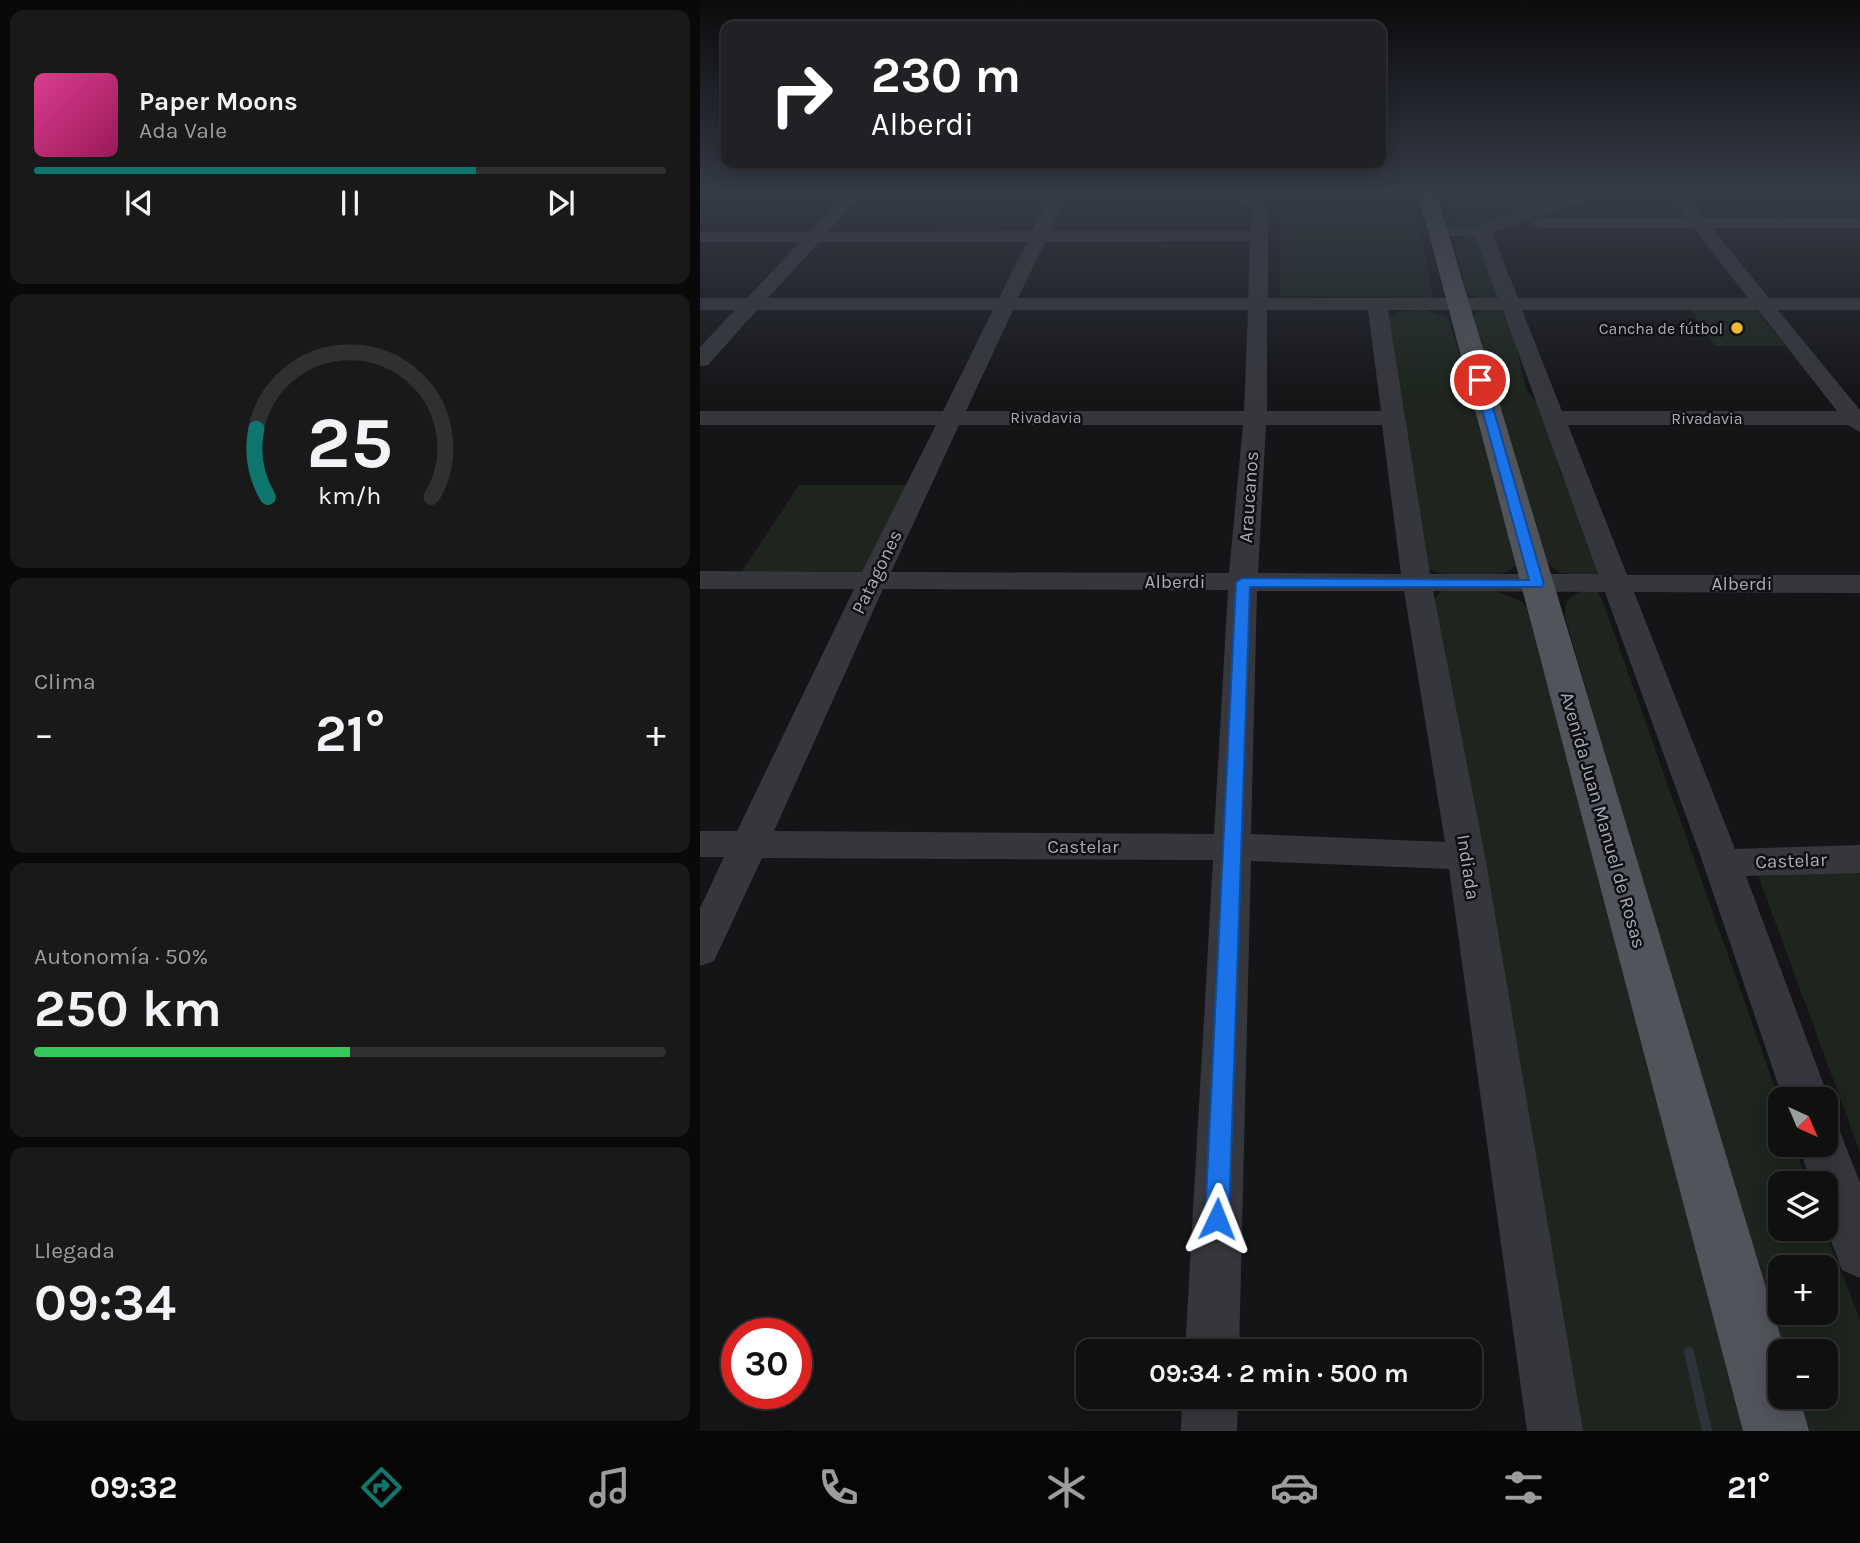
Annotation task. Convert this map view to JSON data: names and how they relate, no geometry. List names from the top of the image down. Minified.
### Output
{"streets":{"main road":["Avenida Juan Manuel de Rosas"],"street":["Rivadavia","Araucanos","Patagones","Alberdi","Castelar","Indiada"]},"crossings":[["Rivadavia","Araucanos"],["Rivadavia","Patagones"],["Rivadavia","Indiada"],["Araucanos","Alberdi"],["Araucanos","Castelar"],["Patagones","Alberdi"],["Patagones","Castelar"],["Alberdi","Avenida Juan Manuel de Rosas"],["Alberdi","Indiada"],["Castelar","Indiada"]],"places":["Cancha de fútbol"],"north":"bottom right","page":{"turn":["230 m","Alberdi"],"song":["Paper Moons","Ada Vale"],"tile":["Clima",["Autonomía · 50%","250 km"],["Llegada","09:34"]],"heat":["−","21°","+"],"map_buttons":["+","−"],"limit":"30","trip":"09:34 · 2 min · 500 m","tabs":["09:32","21°"],"gauge":["25","km/h"]}}
